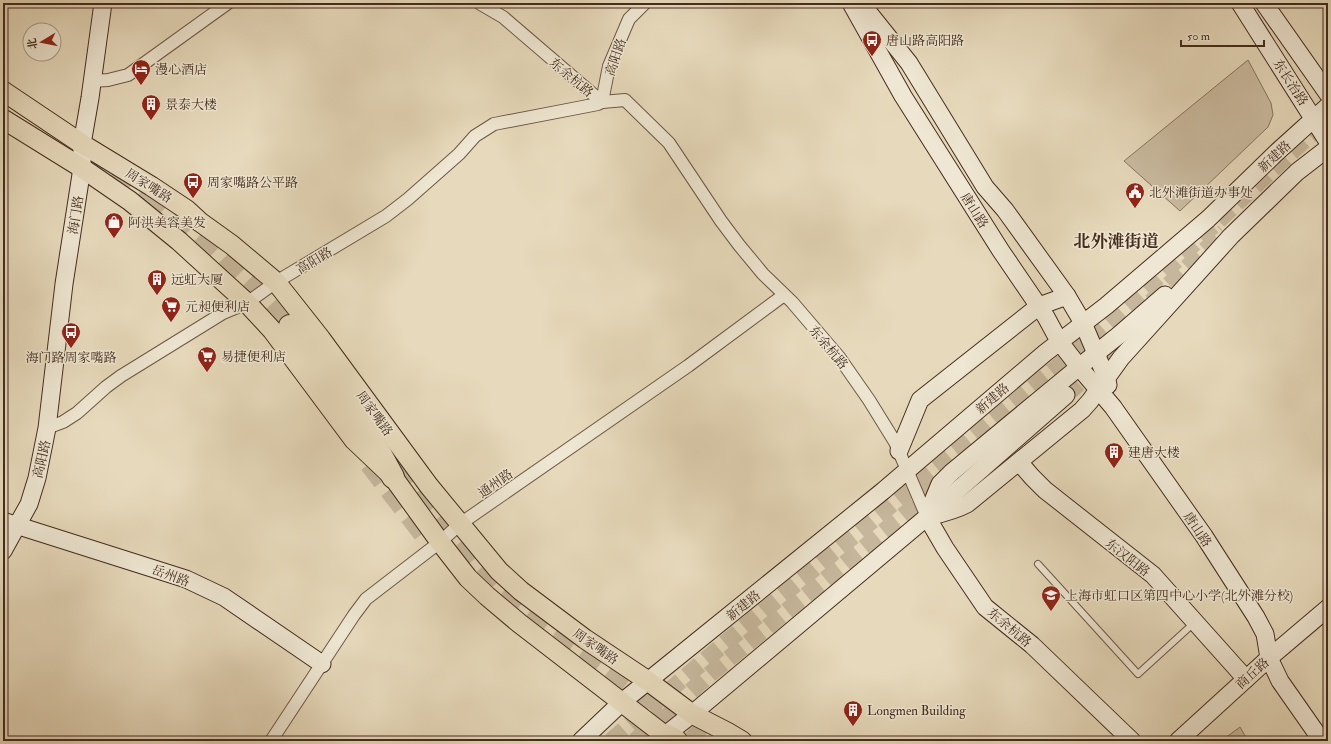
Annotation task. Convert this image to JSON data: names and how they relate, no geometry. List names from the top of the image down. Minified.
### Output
{"streets":{"main road":["周家嘴路"],"street":["高阳路","东余杭路","东长治路","新建路","唐山路","海门路","通州路","东汉阳路","岳州路","商丘路"]},"crossings":[["高阳路","东余杭路"],["高阳路","周家嘴路"],["高阳路","海门路"],["高阳路","岳州路"],["东余杭路","新建路"],["东余杭路","通州路"],["东长治路","新建路"],["新建路","周家嘴路"],["新建路","唐山路"],["周家嘴路","海门路"],["周家嘴路","通州路"],["唐山路","商丘路"],["通州路","岳州路"],["东汉阳路","商丘路"]],"districts":["北外滩街道"],"places":{"bus stop":["唐山路高阳路","周家嘴路公平路","海门路周家嘴路"],"hotel":["漫心酒店"],"building":["景泰大楼","远虹大厦","建唐大楼","Longmen Building"],"public building":["北外滩街道办事处"],"shop":["阿洪美容美发"],"supermarket":["元昶便利店","易捷便利店"],"school or university":["上海市虹口区第四中心小学(北外滩分校)"]},"scale_bar":"50 m","north":"left"}
